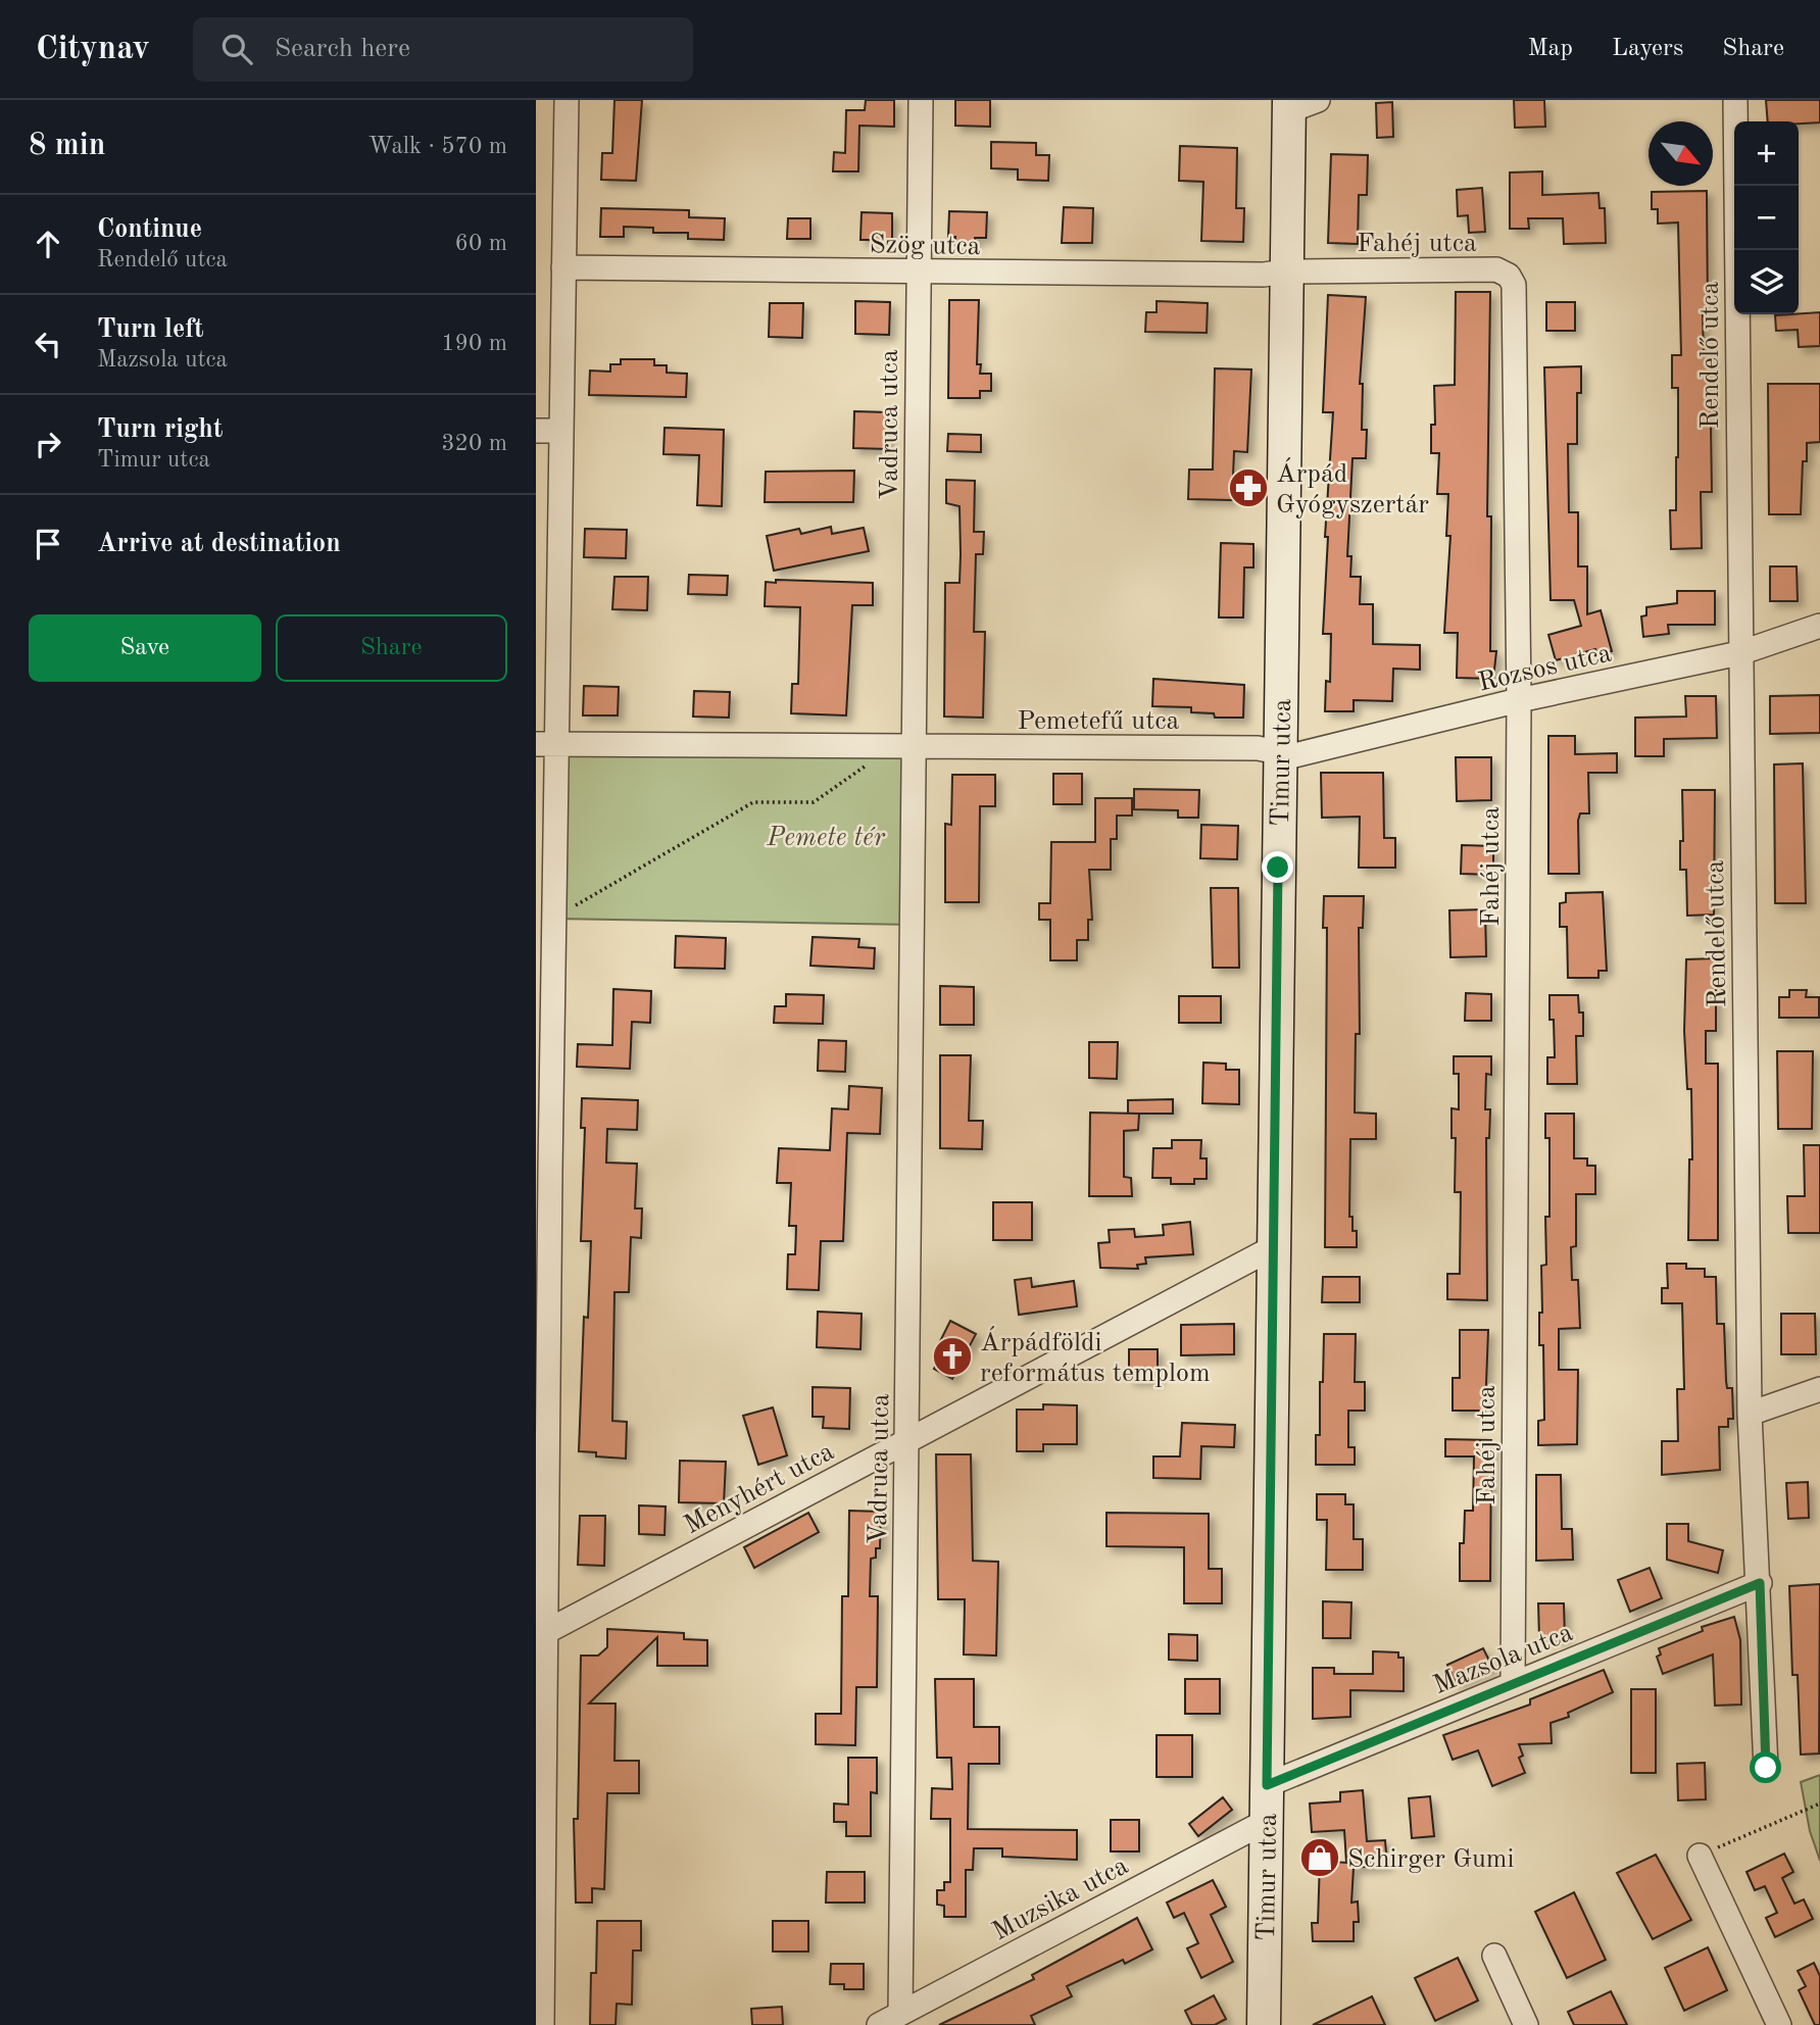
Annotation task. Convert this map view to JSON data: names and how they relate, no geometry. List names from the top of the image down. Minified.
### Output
{"streets":{"street":["Fahéj utca","Szög utca","Rendelő utca","Vadruca utca","Rozsos utca","Pemetefű utca","Timur utca","Menyhért utca","Mazsola utca","Muzsika utca"]},"crossings":[["Fahéj utca","Szög utca"],["Fahéj utca","Rozsos utca"],["Fahéj utca","Timur utca"],["Fahéj utca","Mazsola utca"],["Szög utca","Vadruca utca"],["Szög utca","Timur utca"],["Rendelő utca","Rozsos utca"],["Rendelő utca","Mazsola utca"],["Vadruca utca","Pemetefű utca"],["Vadruca utca","Menyhért utca"],["Vadruca utca","Muzsika utca"],["Rozsos utca","Pemetefű utca"],["Rozsos utca","Timur utca"],["Pemetefű utca","Timur utca"],["Timur utca","Menyhért utca"],["Timur utca","Mazsola utca"],["Timur utca","Muzsika utca"]],"parks":["Pemete tér"],"places":{"pharmacy":["Árpád Gyógyszertár"],"church":["Árpádföldi református templom"],"shop":["Schirger Gumi"]},"north":"bottom right","page":{"header":"Citynav","search":"Search here","nav":["Map","Layers","Share"],"heading":["8 min","Walk · 570 m"],"map_buttons":["+","−"],"list":[["Continue","Rendelő utca","60 m"],["Turn left","Mazsola utca","190 m"],["Turn right","Timur utca","320 m"],"Arrive at destination"],"buttons":["Save","Share"]}}
